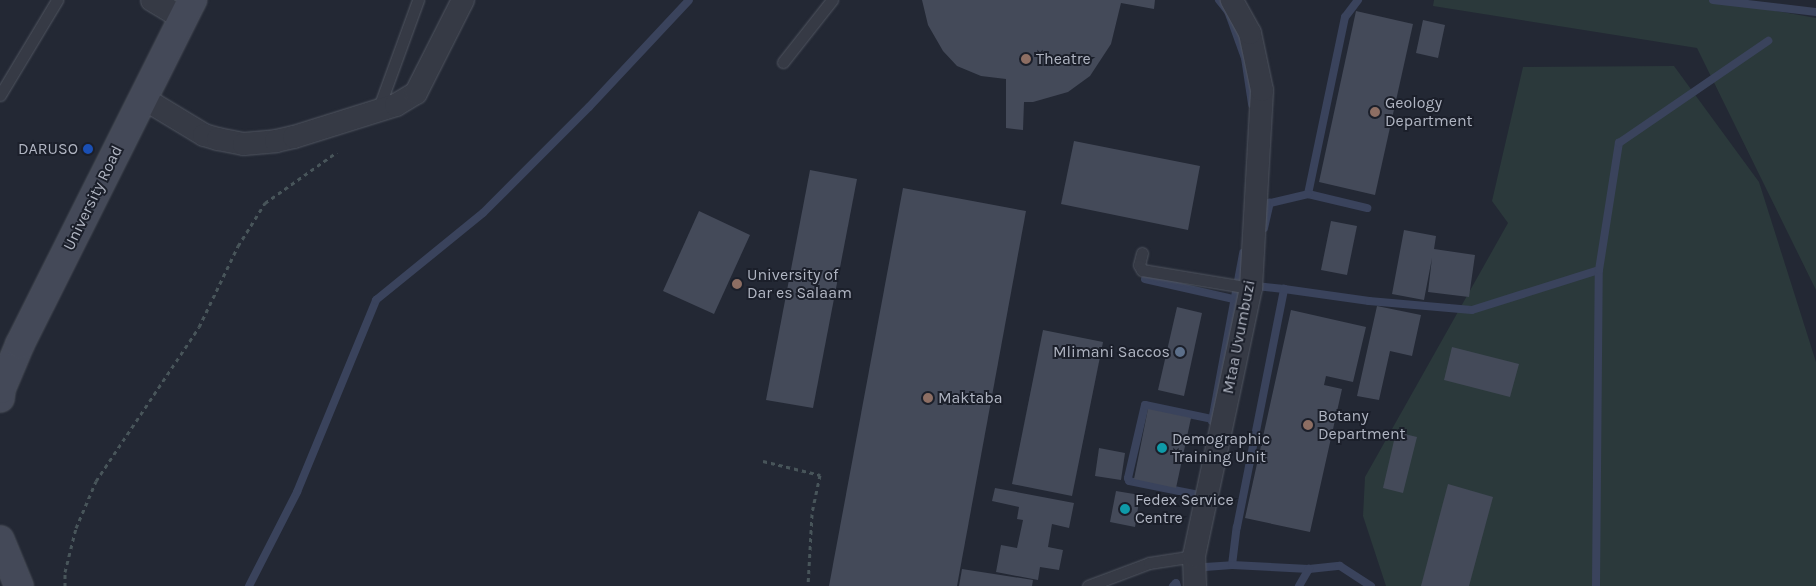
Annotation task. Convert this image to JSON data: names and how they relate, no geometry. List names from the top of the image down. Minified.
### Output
{"streets":{"street":["University Road","Mtaa Uvumbuzi"]},"places":["Theatre","Geology Department","DARUSO","University of Dar es Salaam","Mlimani Saccos","Maktaba","Botany Department","Demographic Training Unit","Fedex Service Centre"]}
